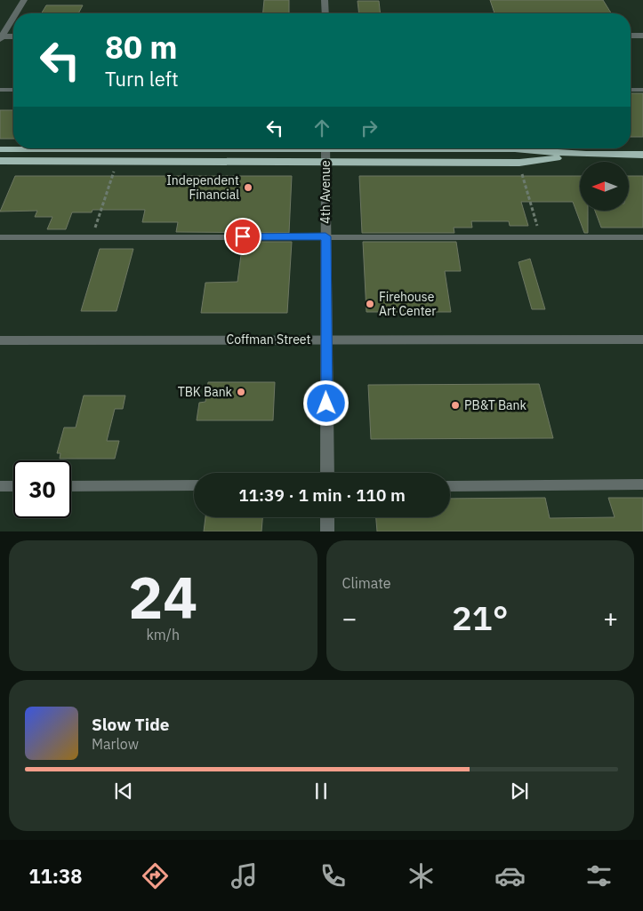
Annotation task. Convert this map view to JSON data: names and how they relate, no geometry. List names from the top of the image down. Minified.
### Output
{"streets":{"street":["4th Avenue","Coffman Street"]},"crossings":[["4th Avenue","Coffman Street"]],"places":["Independent Financial","Firehouse Art Center","TBK Bank","PB&T Bank"],"north":"left","page":{"turn":["80 m","Turn left"],"limit":"30","trip":"11:39 · 1 min · 110 m","tile":[["24","km/h"],"Climate"],"heat":["−","21°","+"],"song":["Slow Tide","Marlow"],"tabs":"11:38"}}
